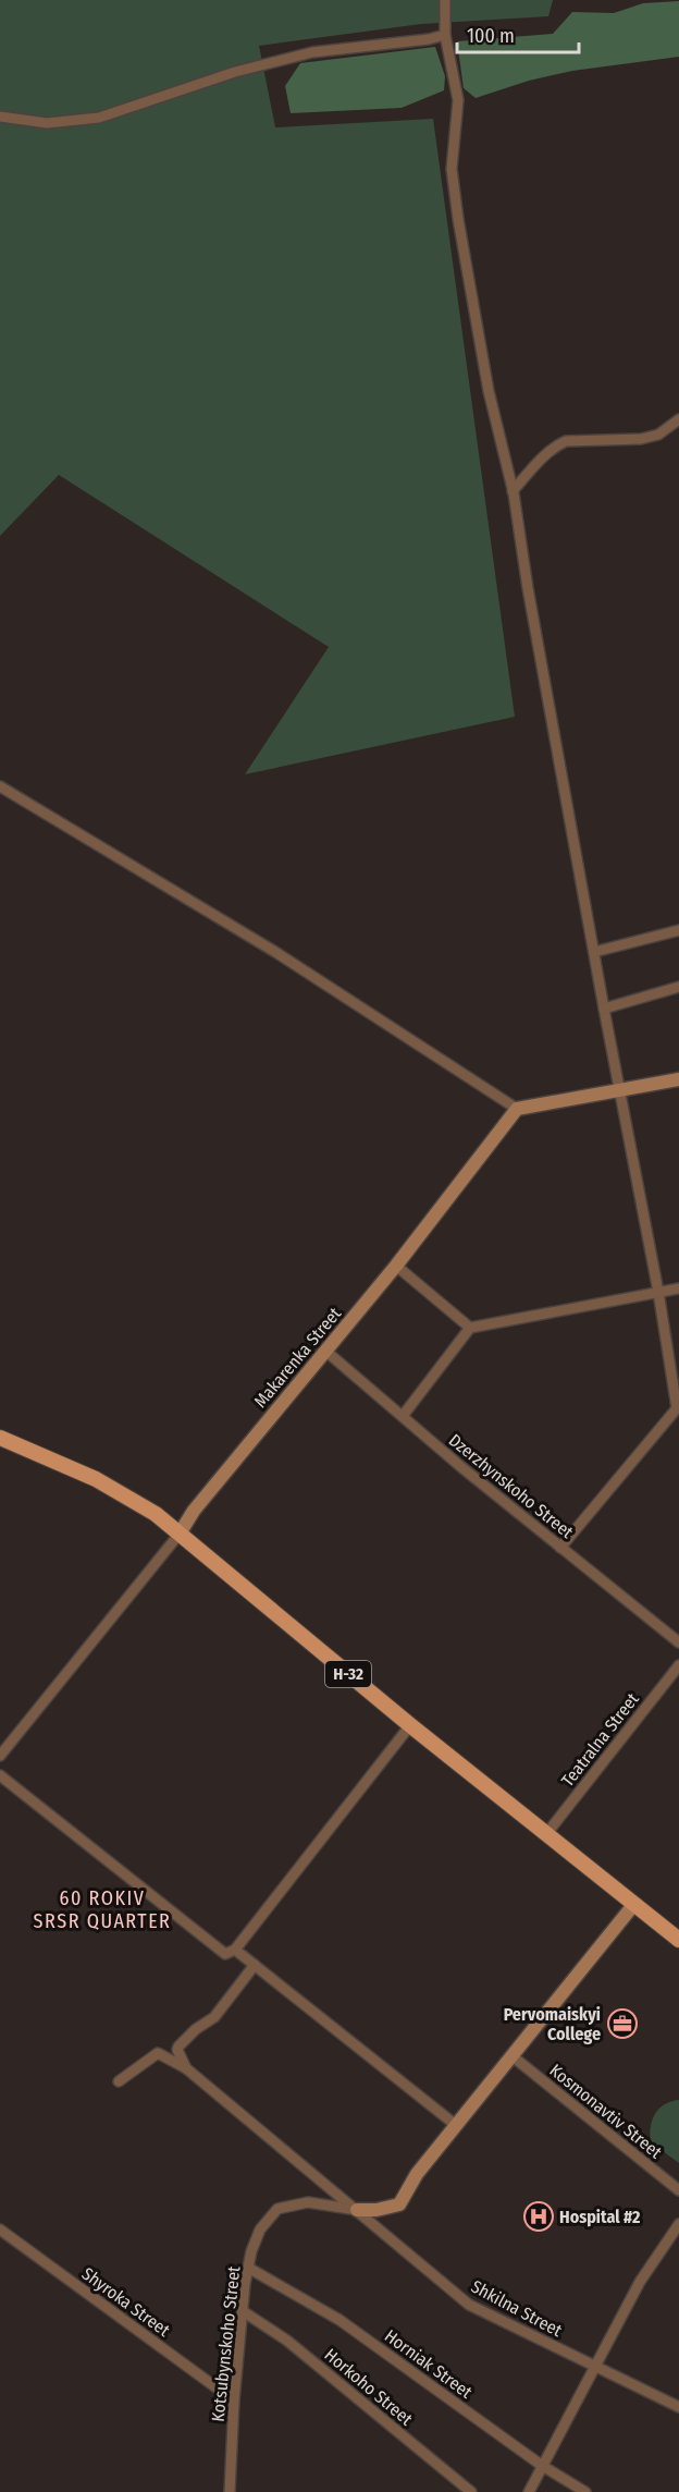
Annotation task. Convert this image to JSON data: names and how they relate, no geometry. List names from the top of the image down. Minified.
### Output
{"streets":{"main road":["Н-32"],"street":["Makarenka Street","Dzerzhynskoho Street","Teatralna Street","Kosmonavtiv Street","Shyroka Street","Shkilna Street","Kotsubynskoho Street","Horniak Street","Horkoho Street"]},"crossings":[["Makarenka Street","Dzerzhynskoho Street"],["Makarenka Street","Н-32"],["Н-32","Teatralna Street"],["Shyroka Street","Kotsubynskoho Street"],["Shkilna Street","Kotsubynskoho Street"],["Kotsubynskoho Street","Horniak Street"],["Kotsubynskoho Street","Horkoho Street"]],"districts":["60 ROKIV SRSR QUARTER"],"places":{"office":["Pervomaiskyi College"],"hospital":["Hospital #2"]},"scale_bar":"100 m"}
